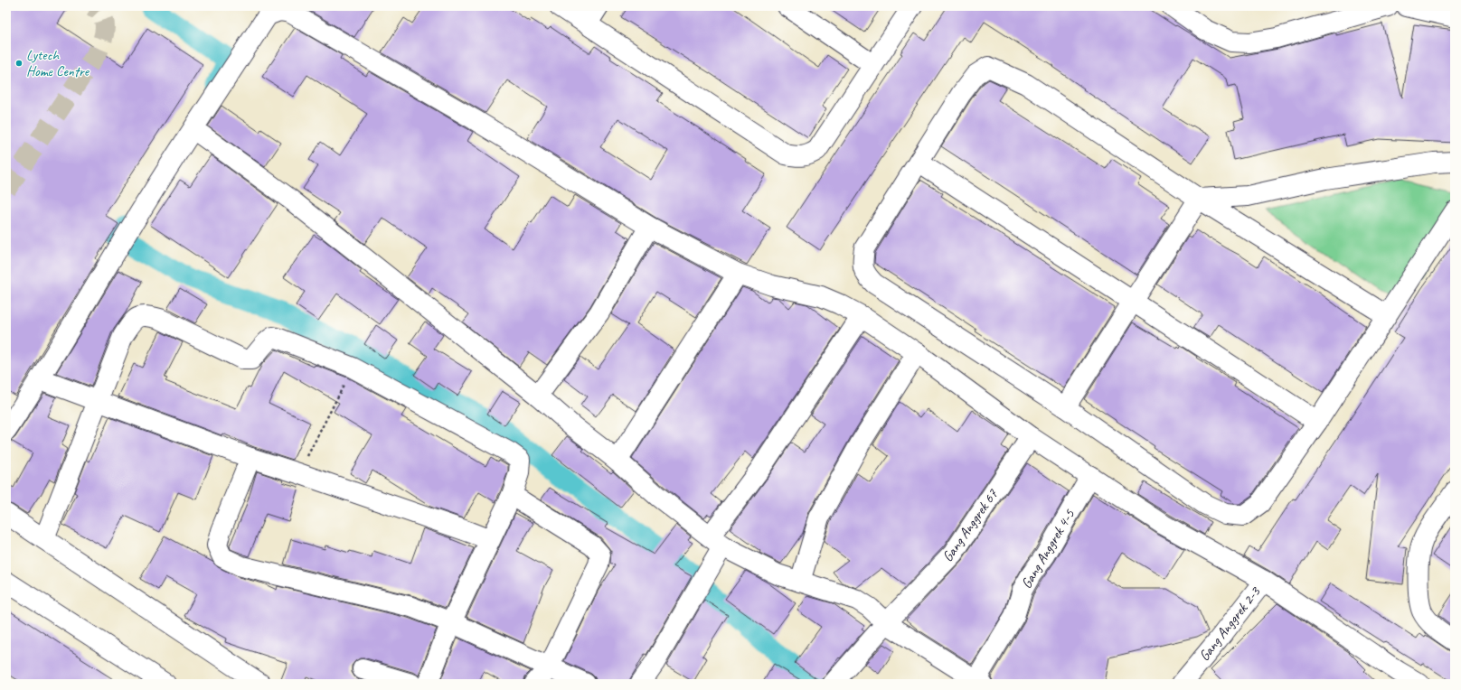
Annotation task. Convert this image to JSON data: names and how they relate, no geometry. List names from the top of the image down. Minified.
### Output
{"streets":{"street":["Gang Anggrek 67","Gang Anggrek 4-5","Gang Anggrek 2-3"]},"places":["Lytech Home Centre"]}
